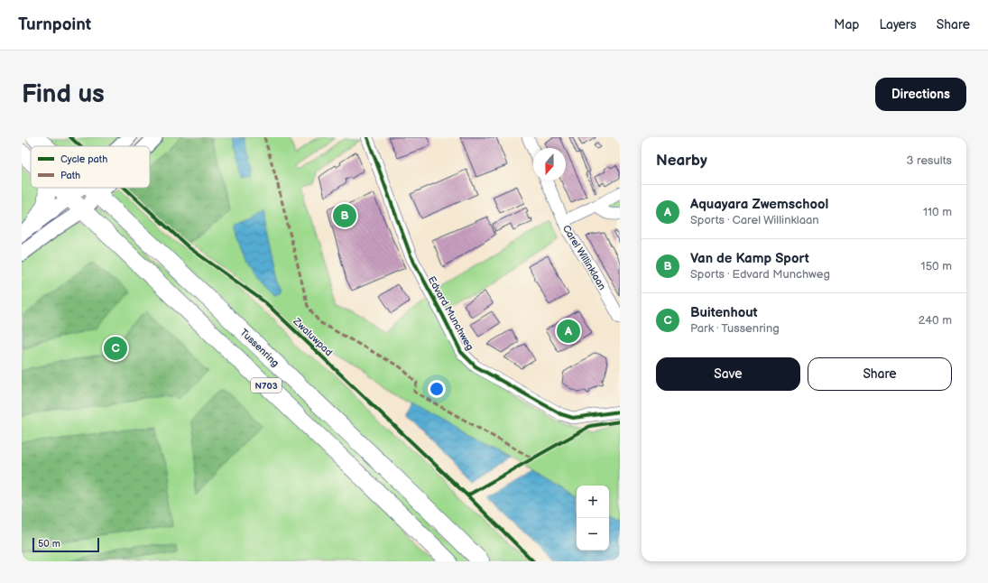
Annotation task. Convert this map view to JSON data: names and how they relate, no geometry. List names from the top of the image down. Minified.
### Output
{"streets":{"highway":["Tussenring","N703"],"street":["Carel Willinklaan","Edvard Munchweg"],"cycle path":["Zwaluwpad"]},"legend":["Cycle path","Path"],"scale_bar":"50 m","north":"bottom","page":{"header":"Turnpoint","nav":["Map","Layers","Share"],"buttons":["Directions",["Save","Share"]],"title":"Find us","heading":["Nearby","3 results"],"list":[{"mark":"A","name":"Aquayara Zwemschool","note":"Sports · Carel Willinklaan","value":"110 m"},{"mark":"B","name":"Van de Kamp Sport","note":"Sports · Edvard Munchweg","value":"150 m"},{"mark":"C","name":"Buitenhout","note":"Park · Tussenring","value":"240 m"}],"pins":["B","A","C"],"map_buttons":["+","−"],"scale":"50 m"}}
